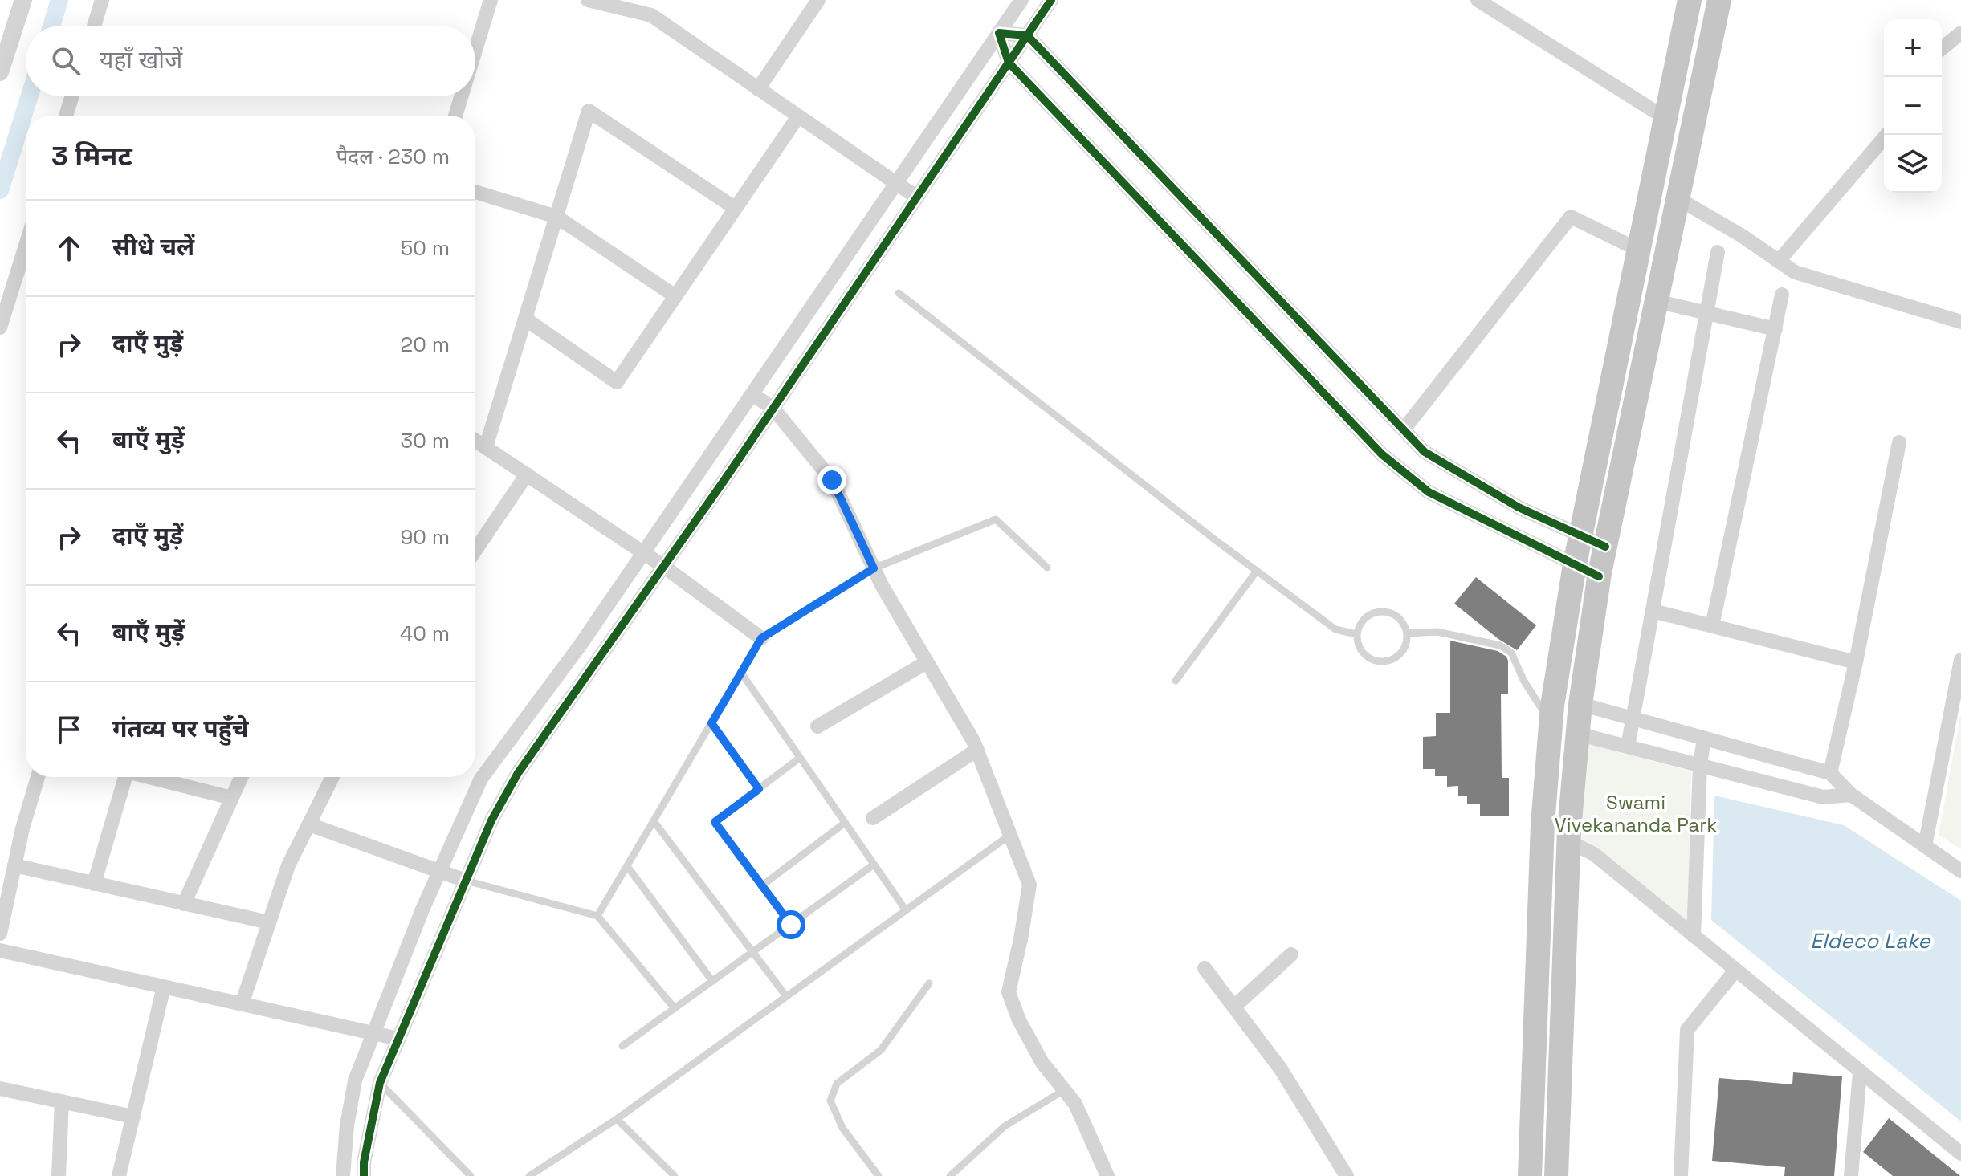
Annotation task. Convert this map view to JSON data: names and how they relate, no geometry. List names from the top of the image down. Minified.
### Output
{"water":["Eldeco Lake"],"parks":["Swami Vivekananda Park"],"page":{"map_buttons":["+","−"],"search":"यहाँ खोजें","heading":["3 मिनट","पैदल · 230 m"],"list":[["सीधे चलें","50 m"],["दाएँ मुड़ें","20 m"],["बाएँ मुड़ें","30 m"],["दाएँ मुड़ें","90 m"],["बाएँ मुड़ें","40 m"],"गंतव्य पर पहुँचे"]}}
